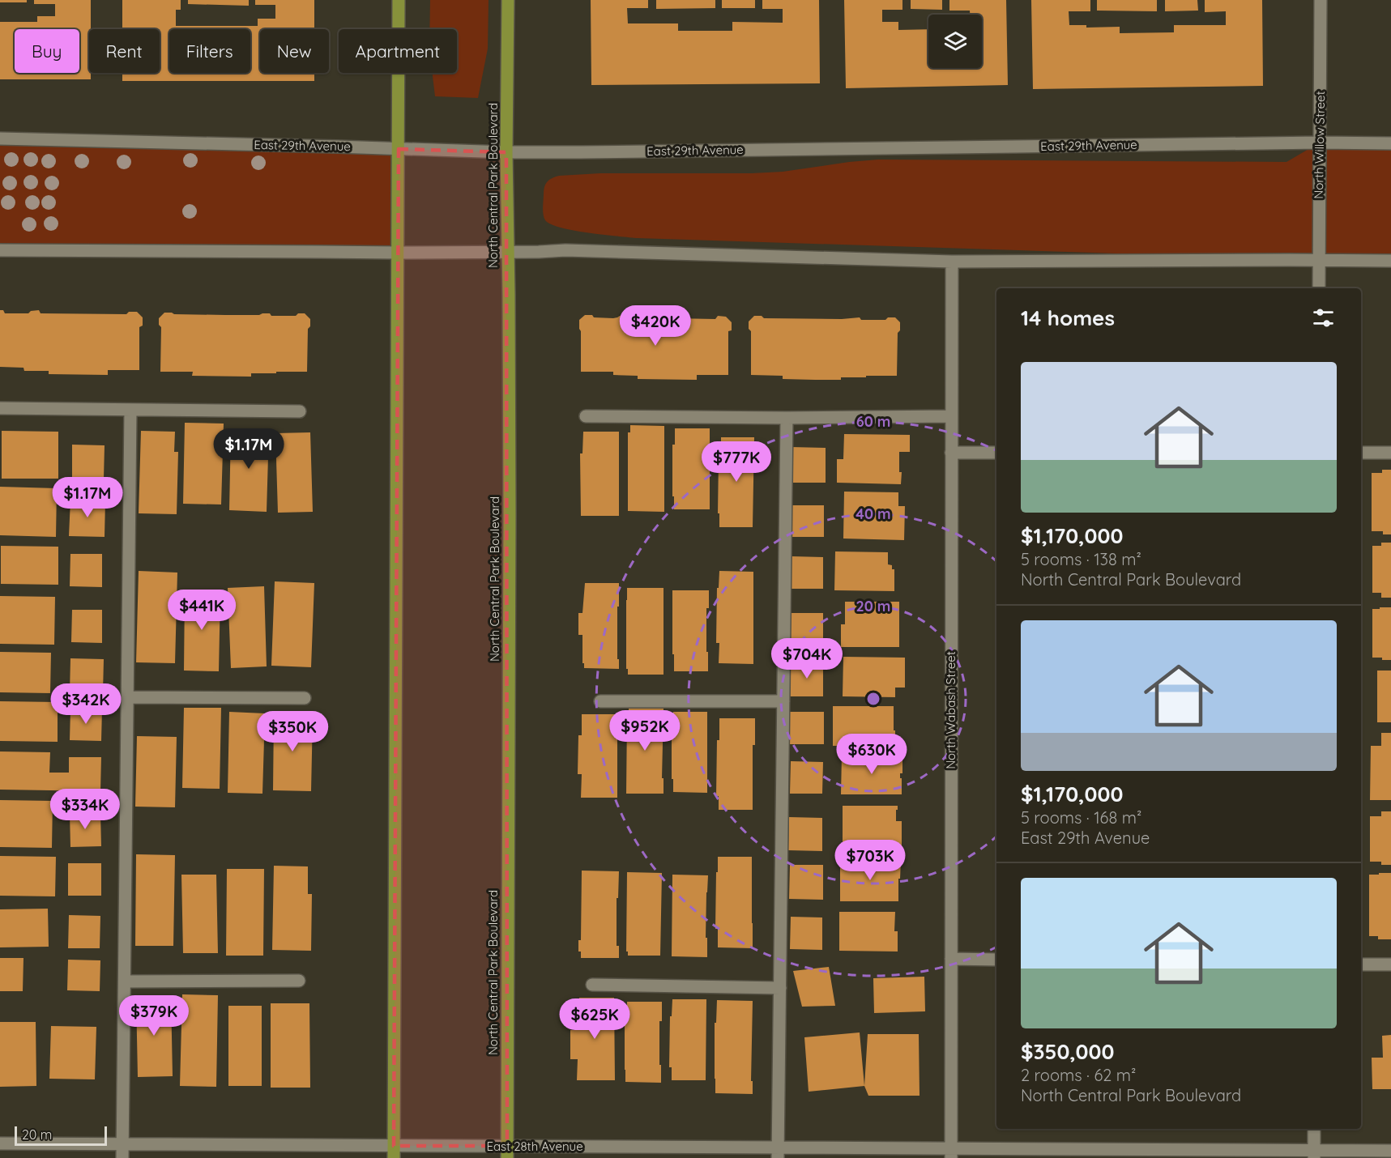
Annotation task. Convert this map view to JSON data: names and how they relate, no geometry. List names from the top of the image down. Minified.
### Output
{"streets":{"main road":["North Central Park Boulevard"],"street":["North Willow Street","East 29th Avenue","North Wabash Street","East 28th Avenue"]},"crossings":[["North Willow Street","East 29th Avenue"],["East 29th Avenue","North Central Park Boulevard"],["North Central Park Boulevard","East 28th Avenue"],["North Wabash Street","East 28th Avenue"]],"scale_bar":"20 m","page":{"chip":["Buy","Rent","Filters","New","Apartment"],"heading":"14 homes","price":["$420K","$1.17M","$777K","$1.17M","$441K","$704K","$342K","$952K","$350K","$630K","$334K","$703K","$379K","$625K"],"list":[{"name":"$1,170,000","note":"5 rooms · 138 m² · North Central Park Boulevard"},{"name":"$1,170,000","note":"5 rooms · 168 m² · East 29th Avenue"},{"name":"$350,000","note":"2 rooms · 62 m² · North Central Park Boulevard"}],"scale":"20 m"},"rings":["60 m","40 m","20 m"]}
